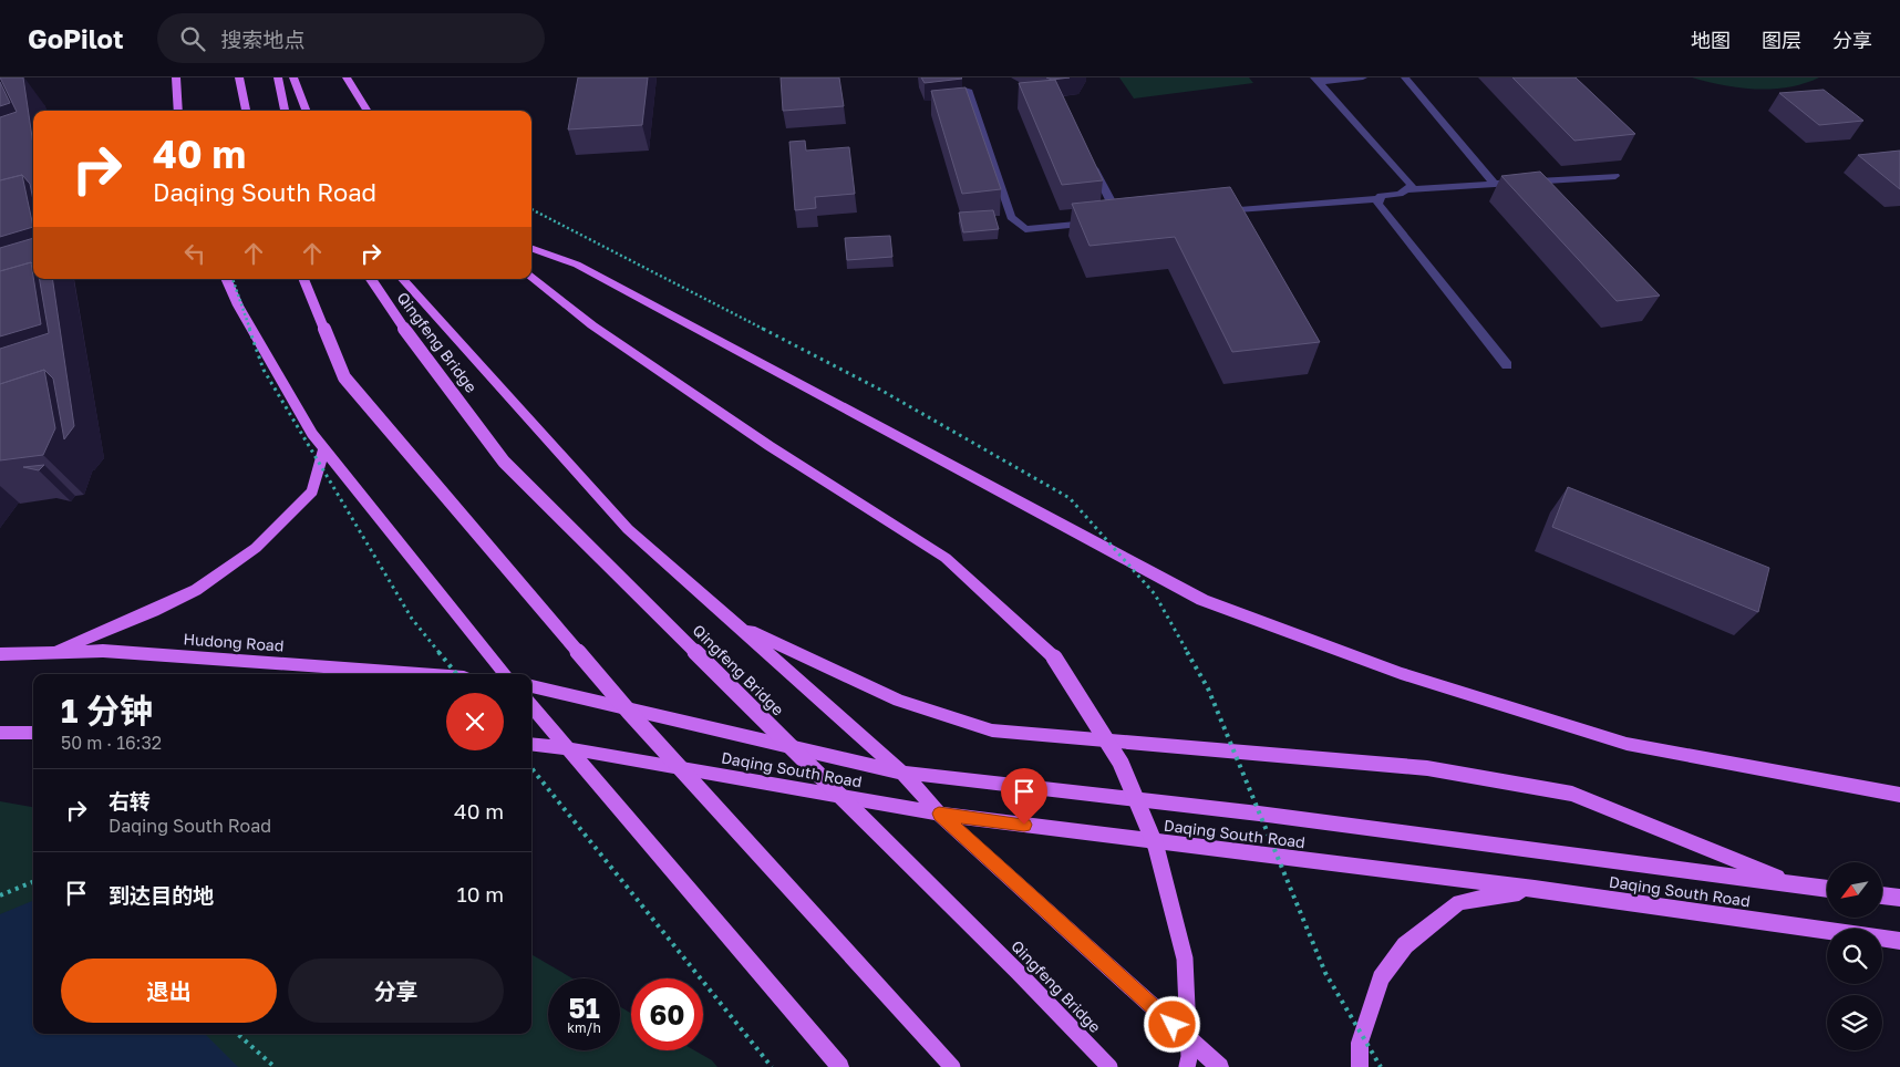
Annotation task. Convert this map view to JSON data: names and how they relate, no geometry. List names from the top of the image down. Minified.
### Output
{"streets":{"main road":["Qingfeng Bridge","Hudong Road","Daqing South Road"]},"north":"bottom left","page":{"header":"GoPilot","search":"搜索地点","nav":["地图","图层","分享"],"turn":["40 m","Daqing South Road"],"heading":["1 分钟","50 m · 16:32"],"list":[{"name":"右转","note":"Daqing South Road","value":"40 m"},{"name":"到达目的地","value":"10 m"}],"buttons":["退出","分享"],"speed":"51 km/h","limit":"60"}}
